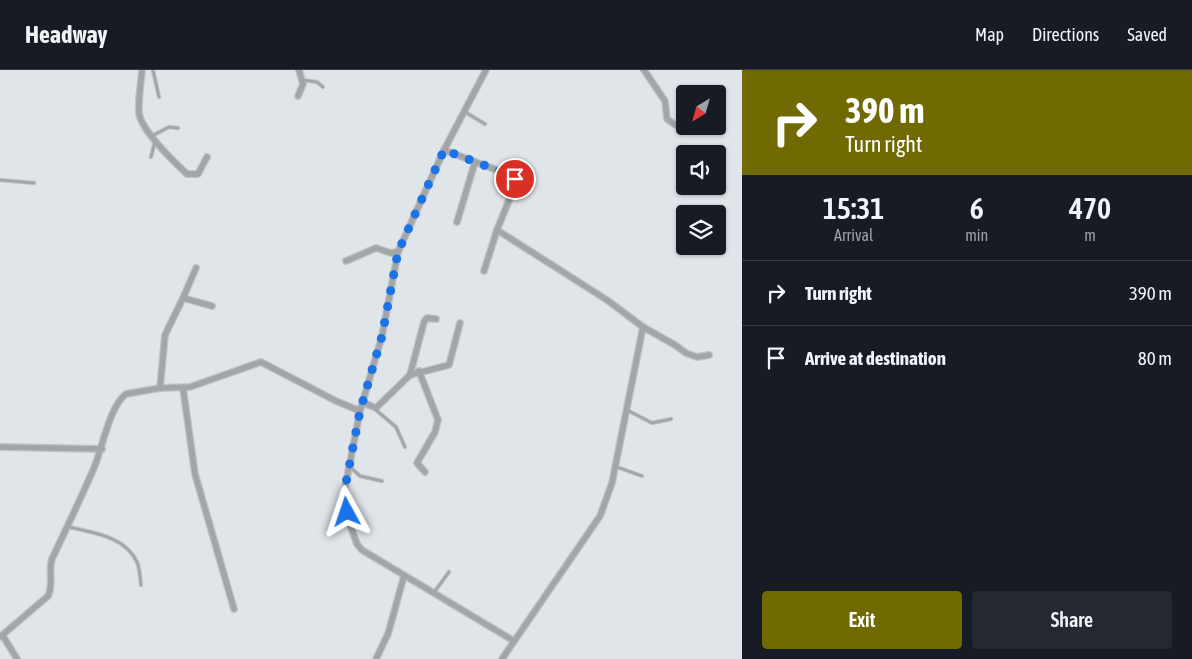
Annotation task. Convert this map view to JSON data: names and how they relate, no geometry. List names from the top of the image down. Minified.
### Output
{"north":"bottom left","page":{"header":"Headway","nav":["Map","Directions","Saved"],"turn":["390 m","Turn right"],"eta":["15:31","Arrival","6","min","470","m"],"list":[{"name":"Turn right","value":"390 m"},{"name":"Arrive at destination","value":"80 m"}],"buttons":["Exit","Share"]}}
